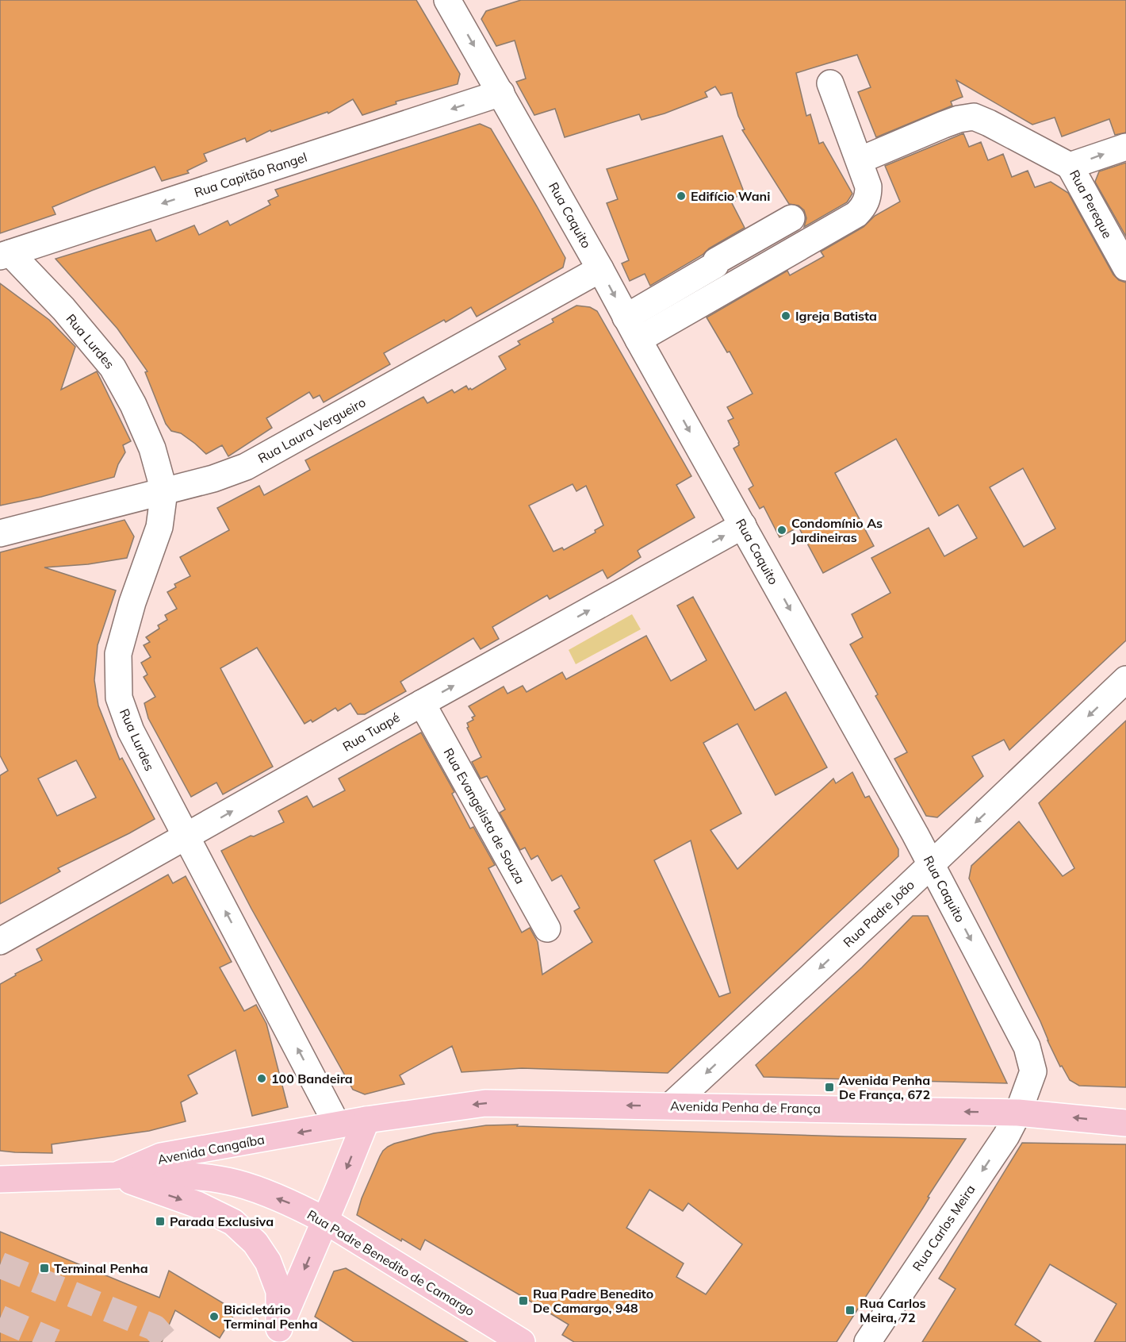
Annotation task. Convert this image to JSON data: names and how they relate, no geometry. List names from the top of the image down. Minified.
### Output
{"streets":{"main road":["Avenida Penha de França","Avenida Cangaíba","Rua Padre Benedito de Camargo"],"street":["Rua Capitão Rangel","Rua Pereque","Rua Caquito","Rua Lurdes","Rua Laura Vergueiro","Rua Tuapé","Rua Evangelista de Souza","Rua Padre João","Rua Carlos Meira"]},"crossings":[["Rua Capitão Rangel","Rua Caquito"],["Rua Capitão Rangel","Rua Lurdes"],["Rua Caquito","Rua Laura Vergueiro"],["Rua Caquito","Rua Tuapé"],["Rua Caquito","Rua Padre João"],["Rua Caquito","Avenida Penha de França"],["Rua Caquito","Rua Carlos Meira"],["Rua Lurdes","Rua Laura Vergueiro"],["Rua Lurdes","Rua Tuapé"],["Rua Lurdes","Avenida Cangaíba"],["Rua Tuapé","Rua Evangelista de Souza"],["Rua Padre João","Avenida Penha de França"],["Avenida Penha de França","Avenida Cangaíba"],["Avenida Penha de França","Rua Carlos Meira"],["Avenida Cangaíba","Rua Padre Benedito de Camargo"]],"one_way":["Rua Capitão Rangel","Rua Caquito","Rua Tuapé","Rua Padre João","Avenida Penha de França","Avenida Cangaíba","Rua Carlos Meira","Rua Padre Benedito de Camargo"],"places":{"other":["Edifício Wani","Igreja Batista","Condomínio As Jardineiras","100 Bandeira","Bicicletário Terminal Penha"],"transit":["Avenida Penha De França, 672","Parada Exclusiva","Terminal Penha","Rua Padre Benedito De Camargo, 948","Rua Carlos Meira, 72"]}}
